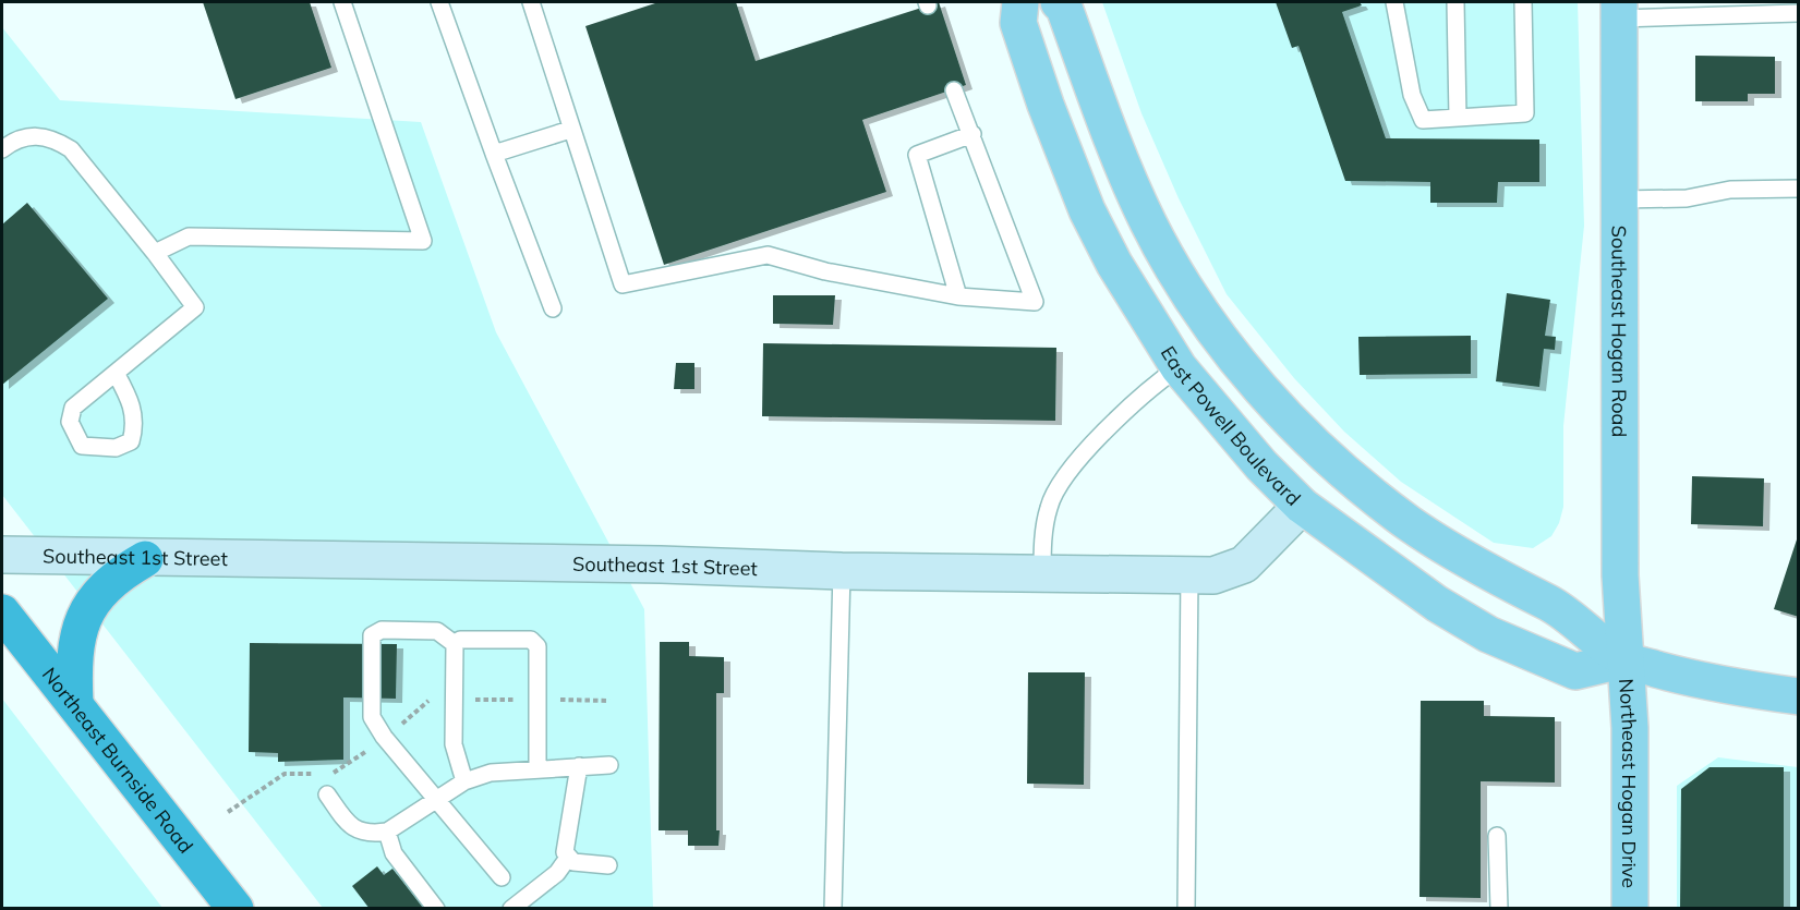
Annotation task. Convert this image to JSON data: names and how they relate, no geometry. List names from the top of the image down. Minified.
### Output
{"streets":{"highway":["Northeast Burnside Road"],"main road":["Southeast Hogan Road","East Powell Boulevard","Northeast Hogan Drive"],"street":["Southeast 1st Street"]},"crossings":[["Southeast Hogan Road","East Powell Boulevard"],["Southeast Hogan Road","Northeast Hogan Drive"],["East Powell Boulevard","Southeast 1st Street"],["East Powell Boulevard","Northeast Hogan Drive"]]}
